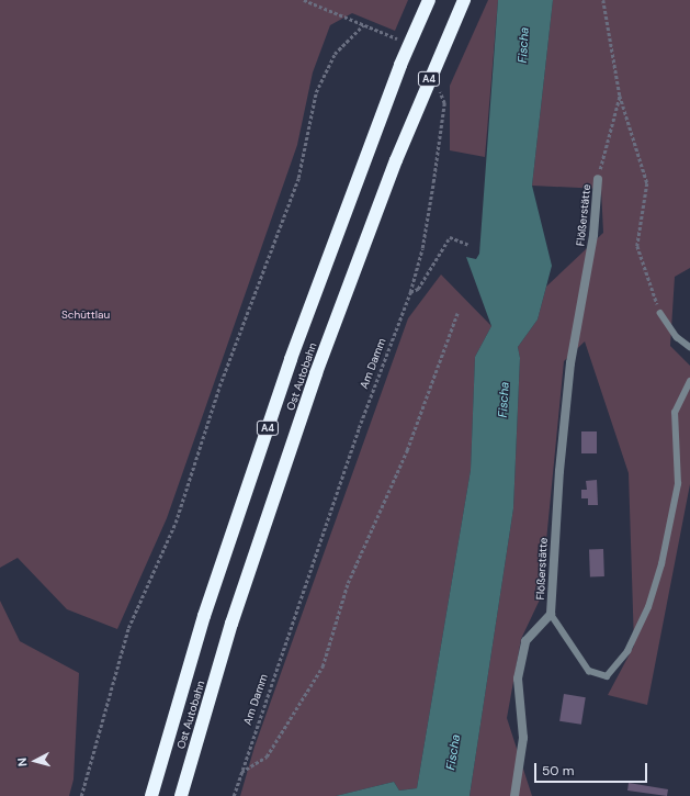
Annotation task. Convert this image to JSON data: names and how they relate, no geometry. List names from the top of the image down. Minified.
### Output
{"streets":{"highway":["A4","Ost Autobahn"],"street":["Flößerstätte"],"path":["Am Damm"]},"water":["Fischa"],"parks":["Schüttlau"],"scale_bar":"50 m","north":"left"}
